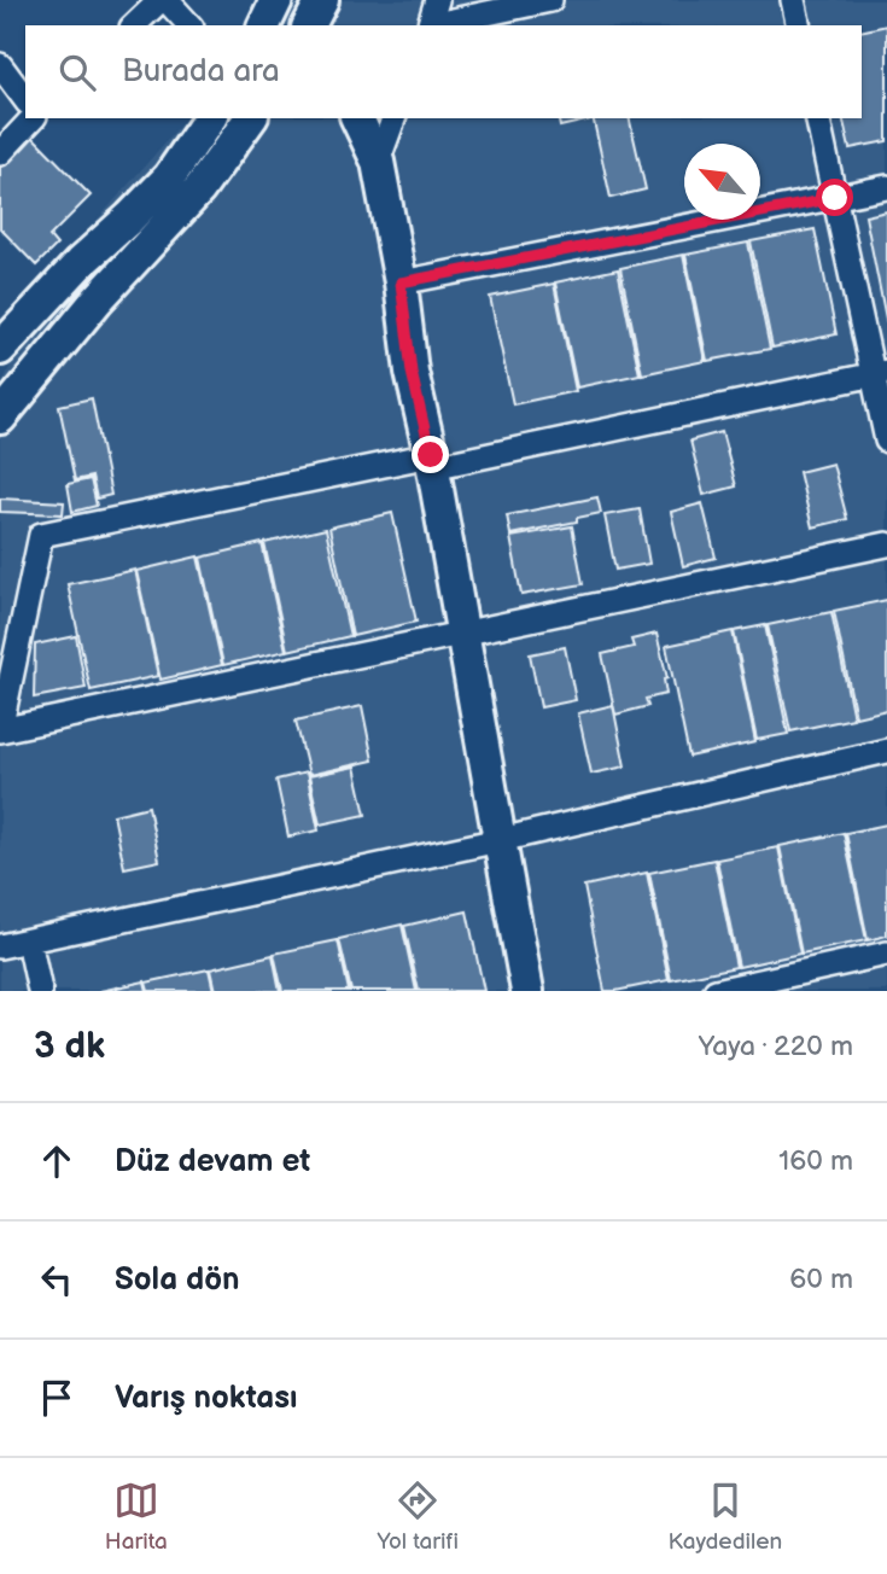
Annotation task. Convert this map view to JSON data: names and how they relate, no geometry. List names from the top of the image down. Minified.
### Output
{"north":"top left","page":{"search":"Burada ara","heading":["3 dk","Yaya · 220 m"],"list":[["Düz devam et","160 m"],["Sola dön","60 m"],"Varış noktası"],"nav":["Harita","Yol tarifi","Kaydedilen"]}}
